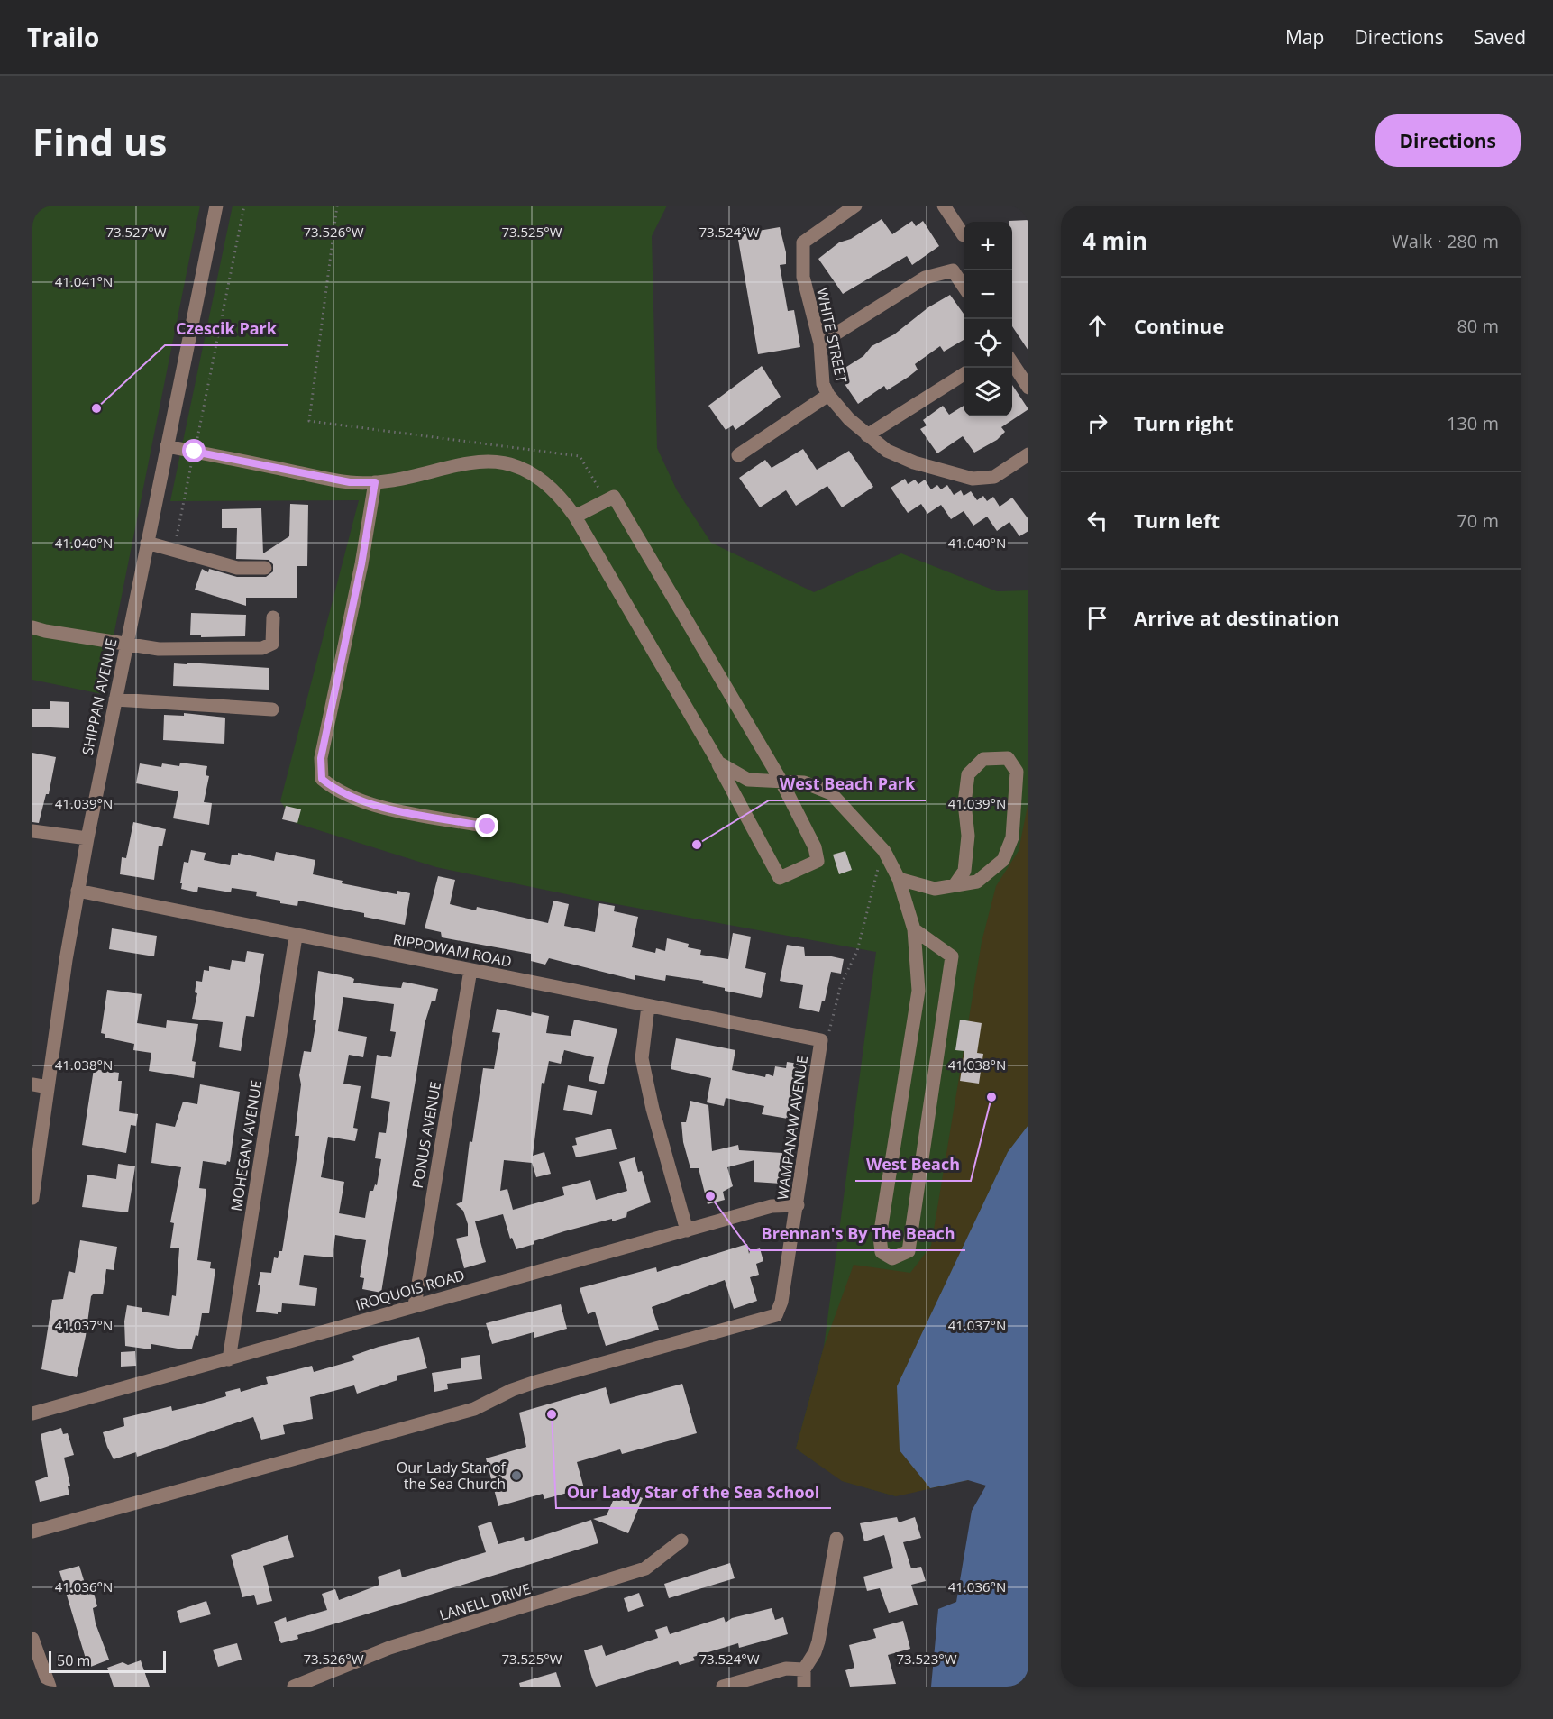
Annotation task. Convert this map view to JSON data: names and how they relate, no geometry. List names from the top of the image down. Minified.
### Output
{"streets":{"street":["WHITE STREET","SHIPPAN AVENUE","RIPPOWAM ROAD","WAMPANAW AVENUE","PONUS AVENUE","MOHEGAN AVENUE","IROQUOIS ROAD","LANELL DRIVE"]},"crossings":[["SHIPPAN AVENUE","RIPPOWAM ROAD"],["RIPPOWAM ROAD","WAMPANAW AVENUE"],["RIPPOWAM ROAD","PONUS AVENUE"],["RIPPOWAM ROAD","MOHEGAN AVENUE"],["WAMPANAW AVENUE","IROQUOIS ROAD"],["PONUS AVENUE","IROQUOIS ROAD"],["MOHEGAN AVENUE","IROQUOIS ROAD"]],"places":["Czescik Park","West Beach Park","West Beach","Brennan's By The Beach","Our Lady Star of the Sea School","Our Lady Star of the Sea Church"],"scale_bar":"50 m","page":{"header":"Trailo","nav":["Map","Directions","Saved"],"buttons":"Directions","title":"Find us","heading":["4 min","Walk · 280 m"],"map_buttons":["+","−"],"list":[["Continue","80 m"],["Turn right","130 m"],["Turn left","70 m"],"Arrive at destination"],"scale":"50 m"},"coordinates":["73.527°W","73.526°W","73.525°W","73.524°W","41.041°N","41.040°N","41.039°N","41.038°N","41.037°N","41.036°N","73.523°W"]}
